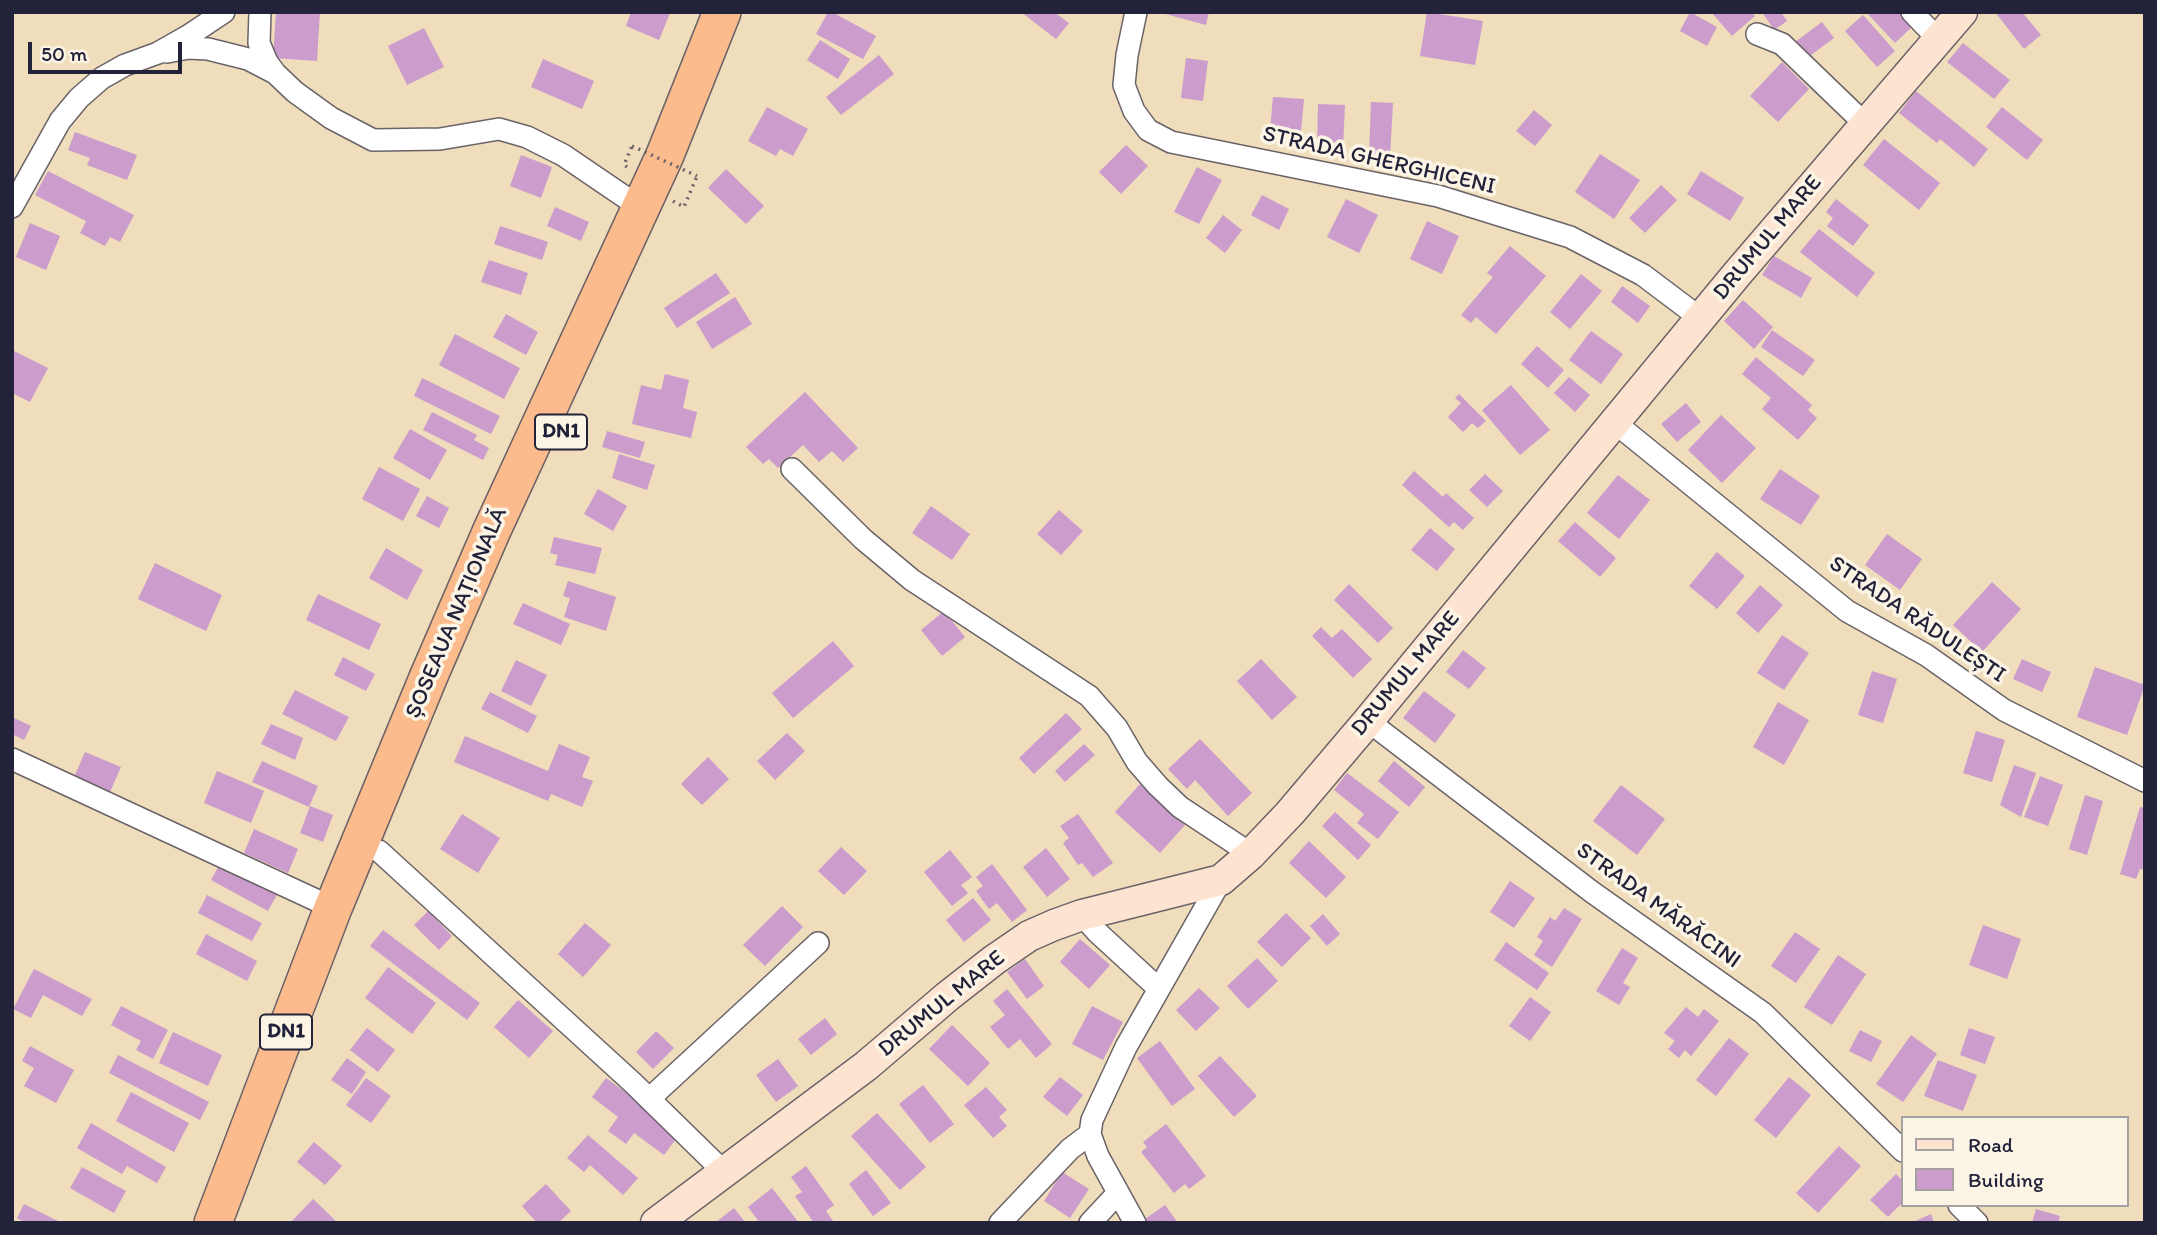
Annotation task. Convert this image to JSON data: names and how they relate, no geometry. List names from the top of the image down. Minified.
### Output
{"streets":{"highway":["DN1","ȘOSEAUA NAȚIONALĂ"],"street":["STRADA GHERGHICENI","DRUMUL MARE","STRADA RĂDULEȘTI","STRADA MĂRĂCINI"]},"crossings":[["STRADA GHERGHICENI","DRUMUL MARE"],["DRUMUL MARE","STRADA RĂDULEȘTI"],["DRUMUL MARE","STRADA MĂRĂCINI"]],"legend":["Road","Building"],"scale_bar":"50 m"}
